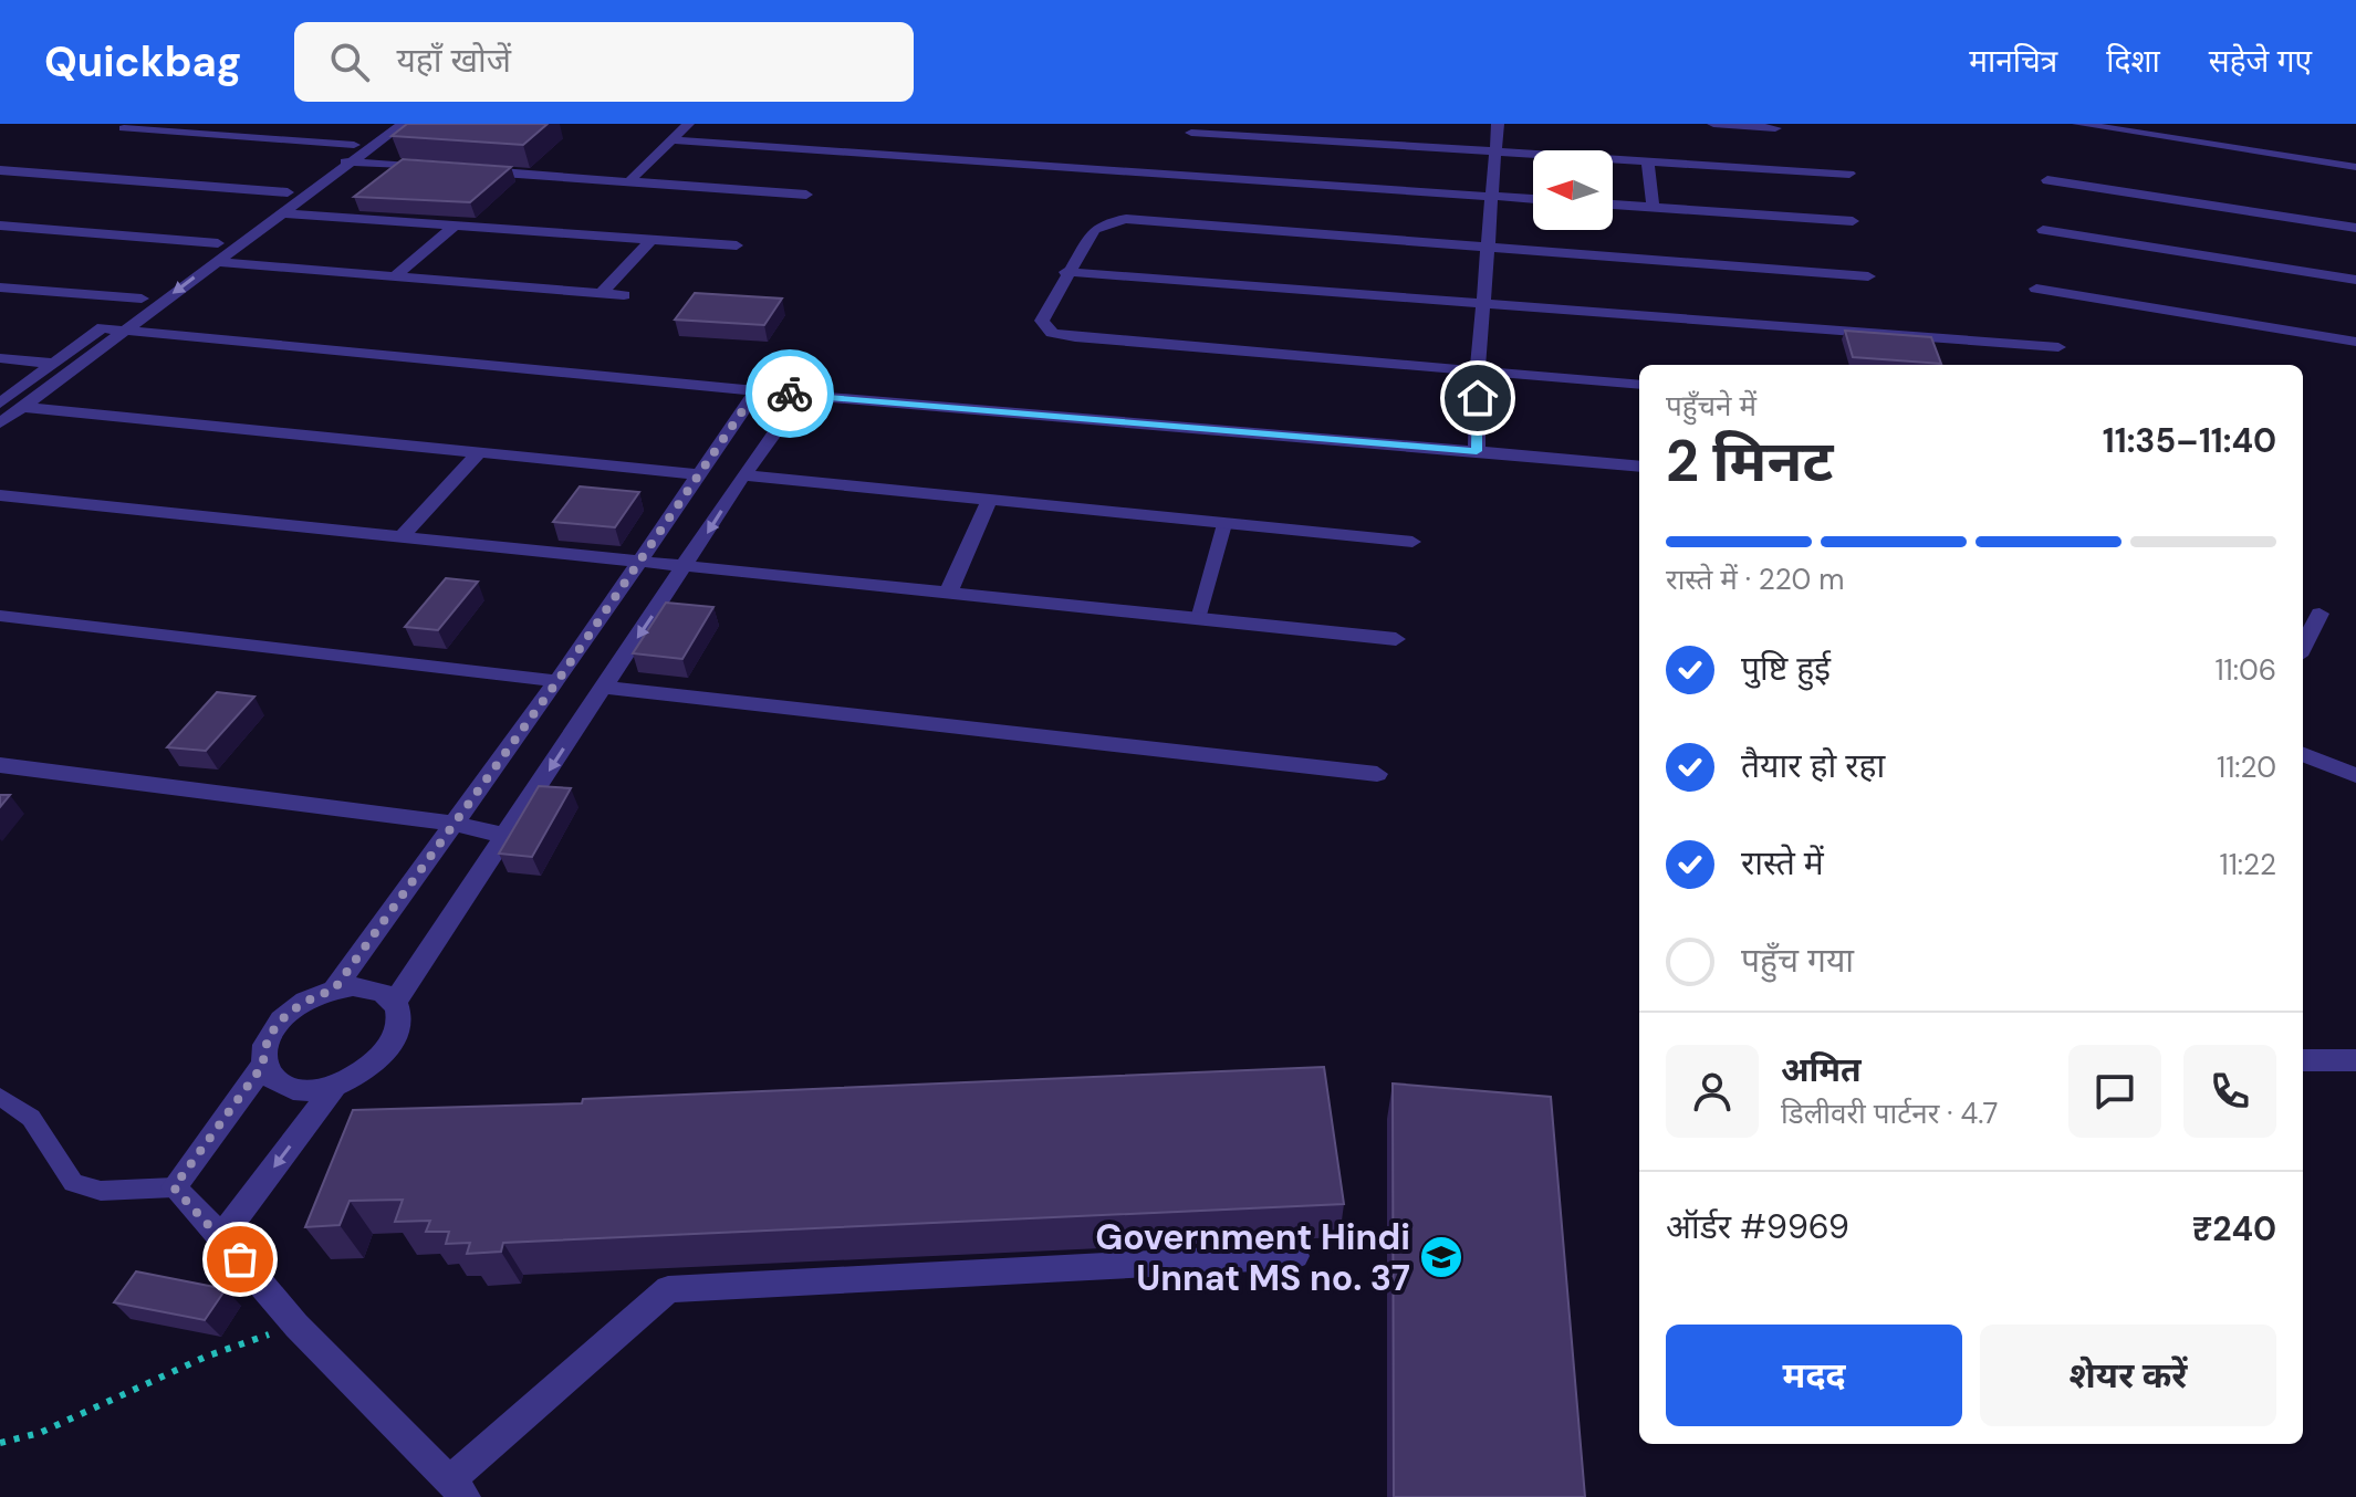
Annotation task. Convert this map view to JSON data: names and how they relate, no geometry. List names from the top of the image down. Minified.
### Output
{"places":{"school or university":["Government Hindi Unnat MS no. 37"]},"north":"left","page":{"header":"Quickbag","search":"यहाँ खोजें","nav":["मानचित्र","दिशा","सहेजे गए"],"heading":["2 मिनट","पहुँचने में","11:35–11:40"],"panel":["अमित","डिलीवरी पार्टनर · 4.7","ऑर्डर #9969","₹240"],"bar":"रास्ते में · 220 m","list":[["पुष्टि हुई","11:06"],["तैयार हो रहा","11:20"],["रास्ते में","11:22"],"पहुँच गया"],"buttons":["मदद","शेयर करें"]}}
